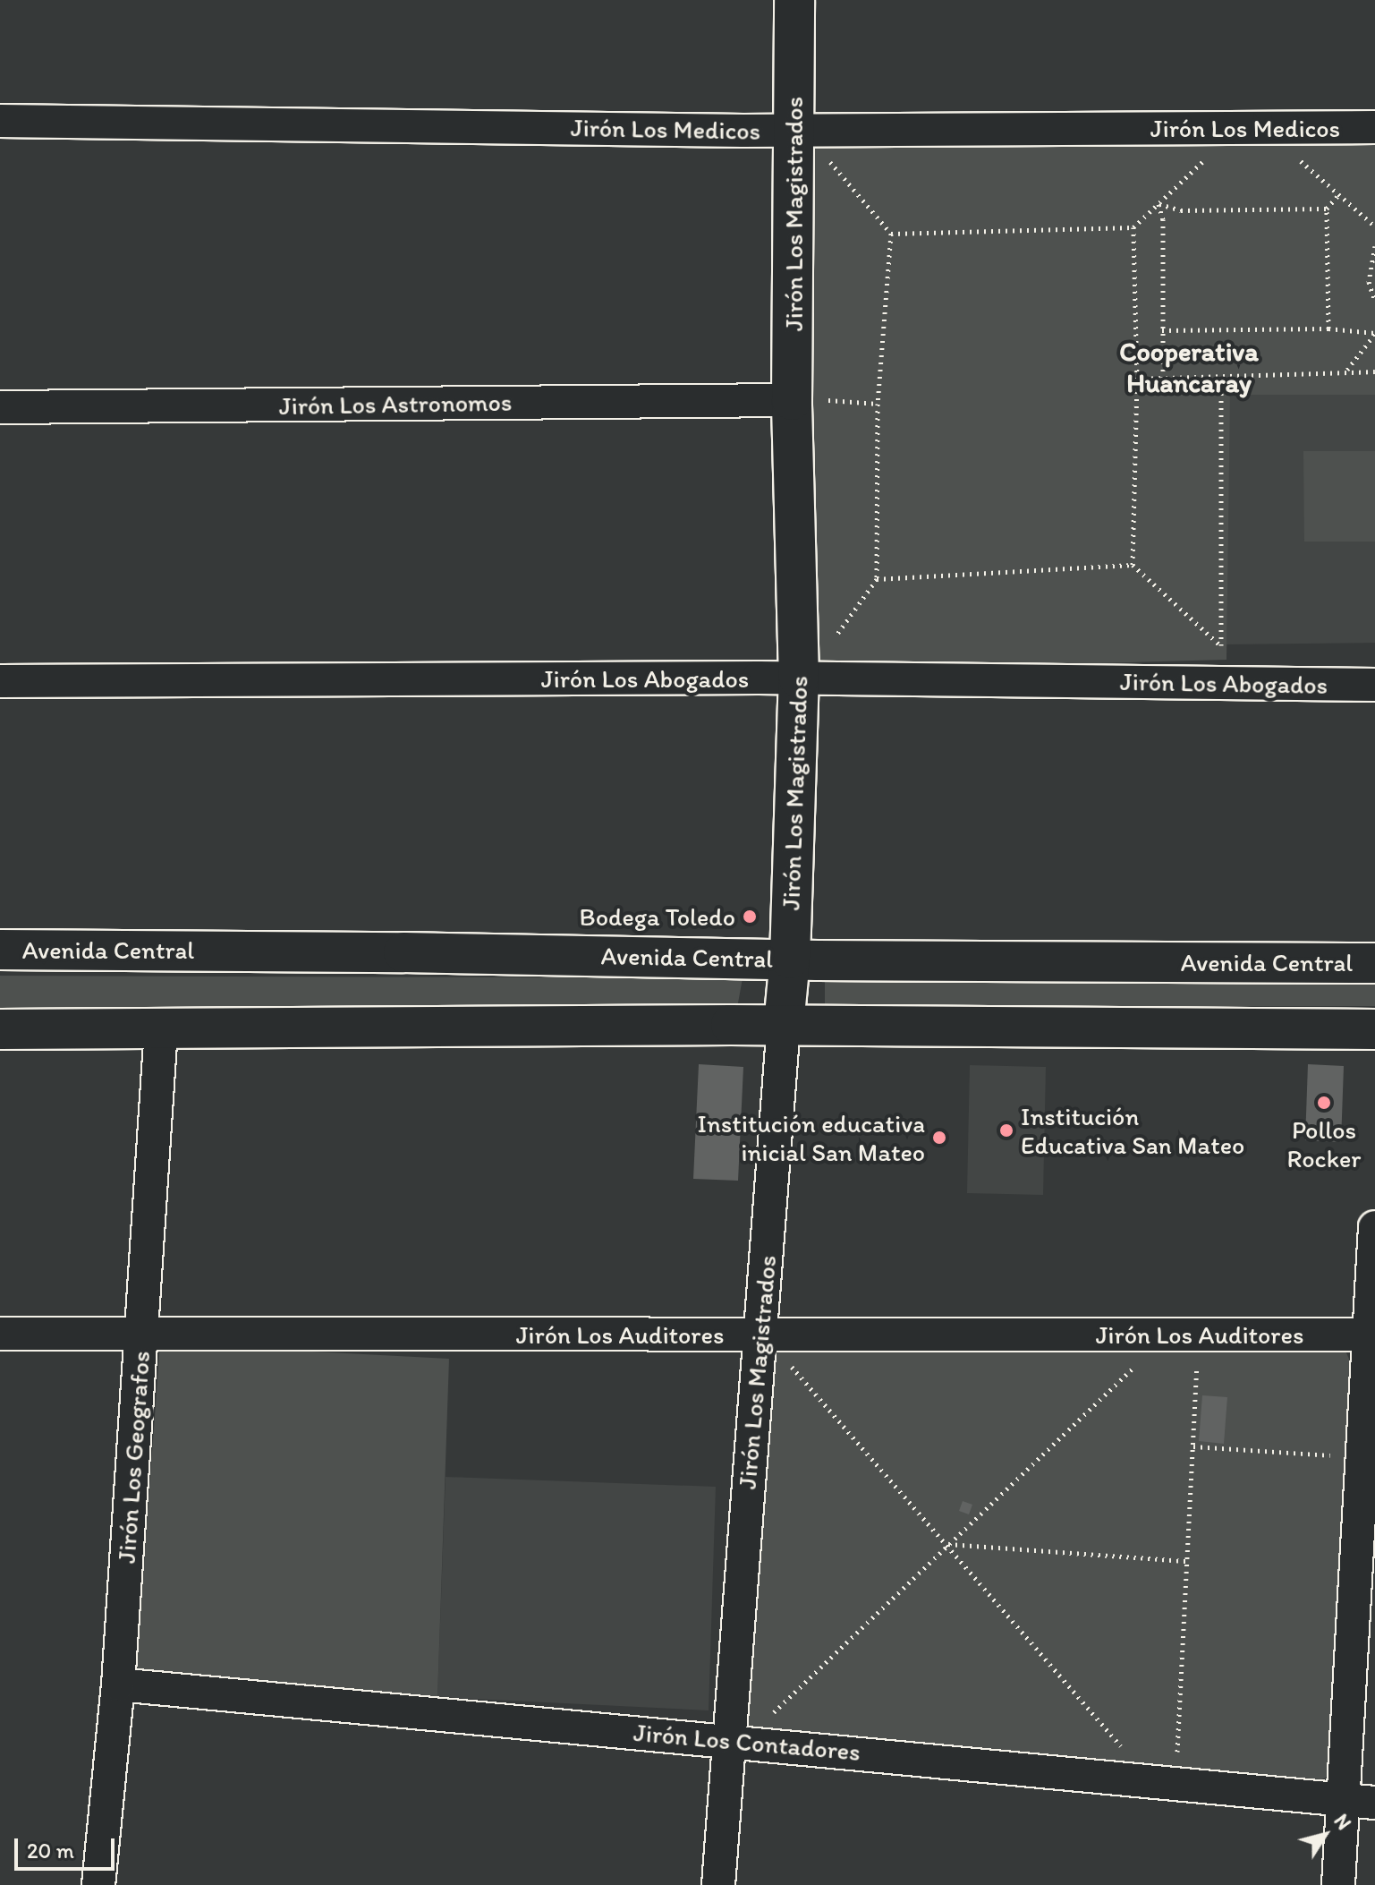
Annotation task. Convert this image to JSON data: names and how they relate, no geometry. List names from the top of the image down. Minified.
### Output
{"streets":{"main road":["Jirón Los Magistrados","Avenida Central"],"street":["Jirón Los Medicos","Jirón Los Astronomos","Jirón Los Abogados","Jirón Los Auditores","Jirón Los Geografos","Jirón Los Contadores"]},"crossings":[["Jirón Los Medicos","Jirón Los Magistrados"],["Jirón Los Magistrados","Jirón Los Astronomos"],["Jirón Los Magistrados","Jirón Los Abogados"],["Jirón Los Magistrados","Avenida Central"],["Jirón Los Magistrados","Jirón Los Auditores"],["Jirón Los Magistrados","Jirón Los Contadores"],["Jirón Los Auditores","Jirón Los Geografos"],["Jirón Los Geografos","Jirón Los Contadores"]],"districts":["Cooperativa Huancaray"],"places":["Bodega Toledo","Pollos Rocker","Institución Educativa San Mateo","Institución educativa inicial San Mateo"],"scale_bar":"20 m","north":"top right"}
